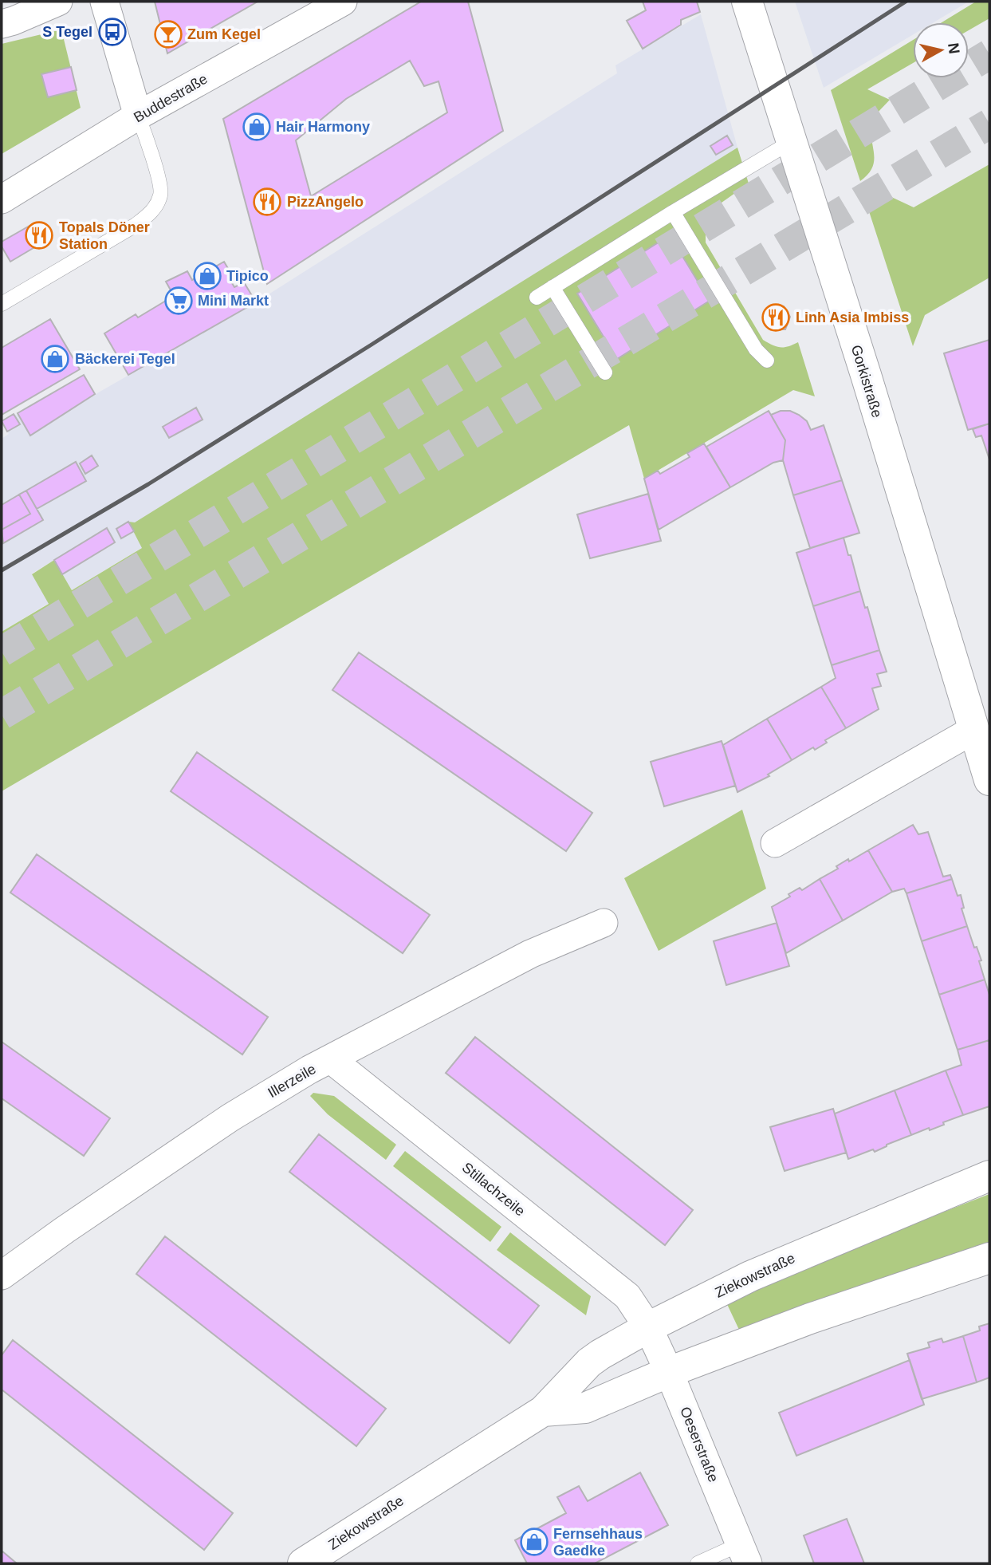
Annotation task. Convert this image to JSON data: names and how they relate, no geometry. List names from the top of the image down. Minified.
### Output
{"streets":{"street":["Buddestraße","Gorkistraße","Illerzeile","Stillachzeile","Ziekowstraße","Oeserstraße"]},"crossings":[["Illerzeile","Stillachzeile"],["Stillachzeile","Ziekowstraße"],["Stillachzeile","Oeserstraße"],["Ziekowstraße","Oeserstraße"]],"places":{"bus stop":["S Tegel"],"bar":["Zum Kegel"],"shop":["Hair Harmony","Tipico","Bäckerei Tegel","Fernsehhaus Gaedke"],"restaurant":["PizzAngelo","Topals Döner Station","Linh Asia Imbiss"],"supermarket":["Mini Markt"]},"north":"right"}
